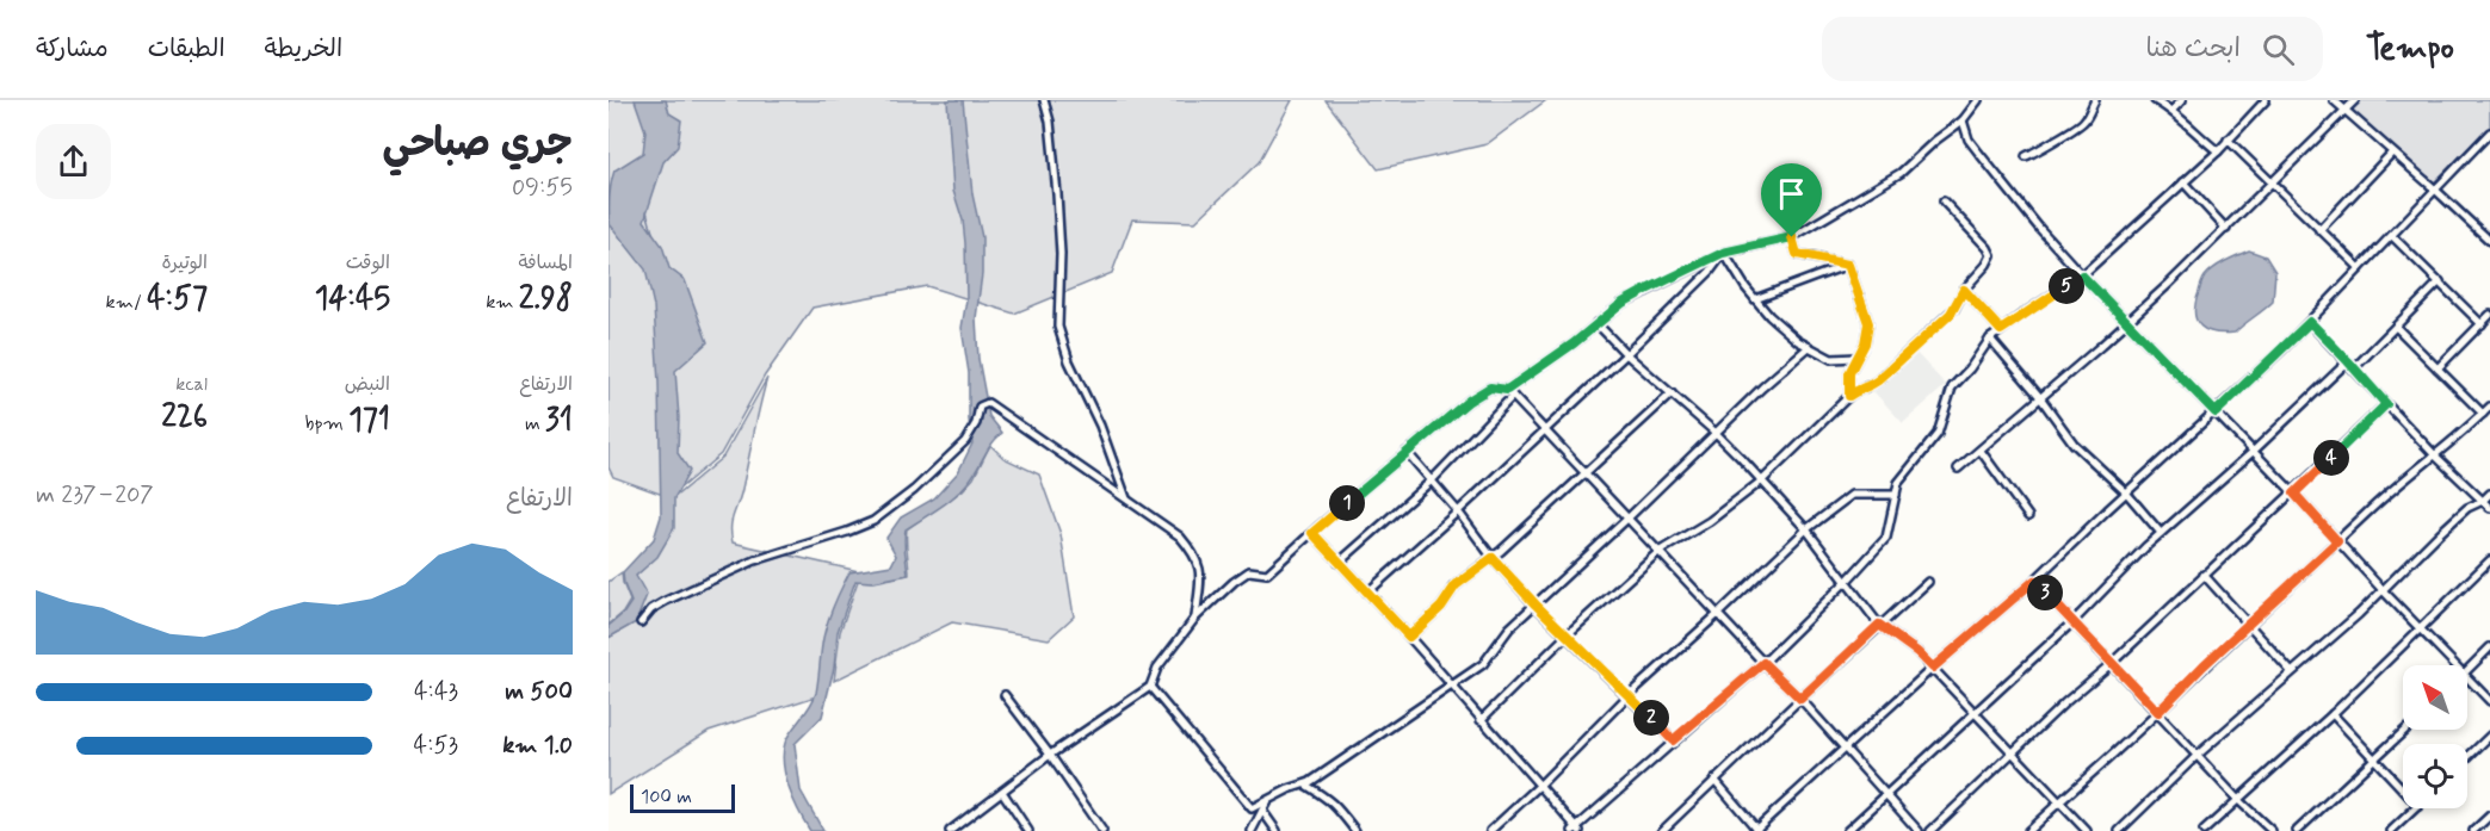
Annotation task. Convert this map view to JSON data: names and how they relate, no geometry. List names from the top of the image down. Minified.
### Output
{"scale_bar":"100 m","north":"top left","page":{"header":"Tempo","search":"ابحث هنا","nav":["الخريطة","الطبقات","مشاركة"],"heading":["جري صباحي","09:55"],"stats":[["المسافة","2.98 km"],["الوقت","14:45"],["الوتيرة","4:57 /km"],["الارتفاع","31 m"],["النبض","171 bpm"],["kcal","226"]],"pins":["5","4","1","3","2"],"chart":["الارتفاع","207–237 m"],"list":[{"name":"500 m","note":"4:43"},{"name":"1.0 km","note":"4:53"}],"scale":"100 m"}}
